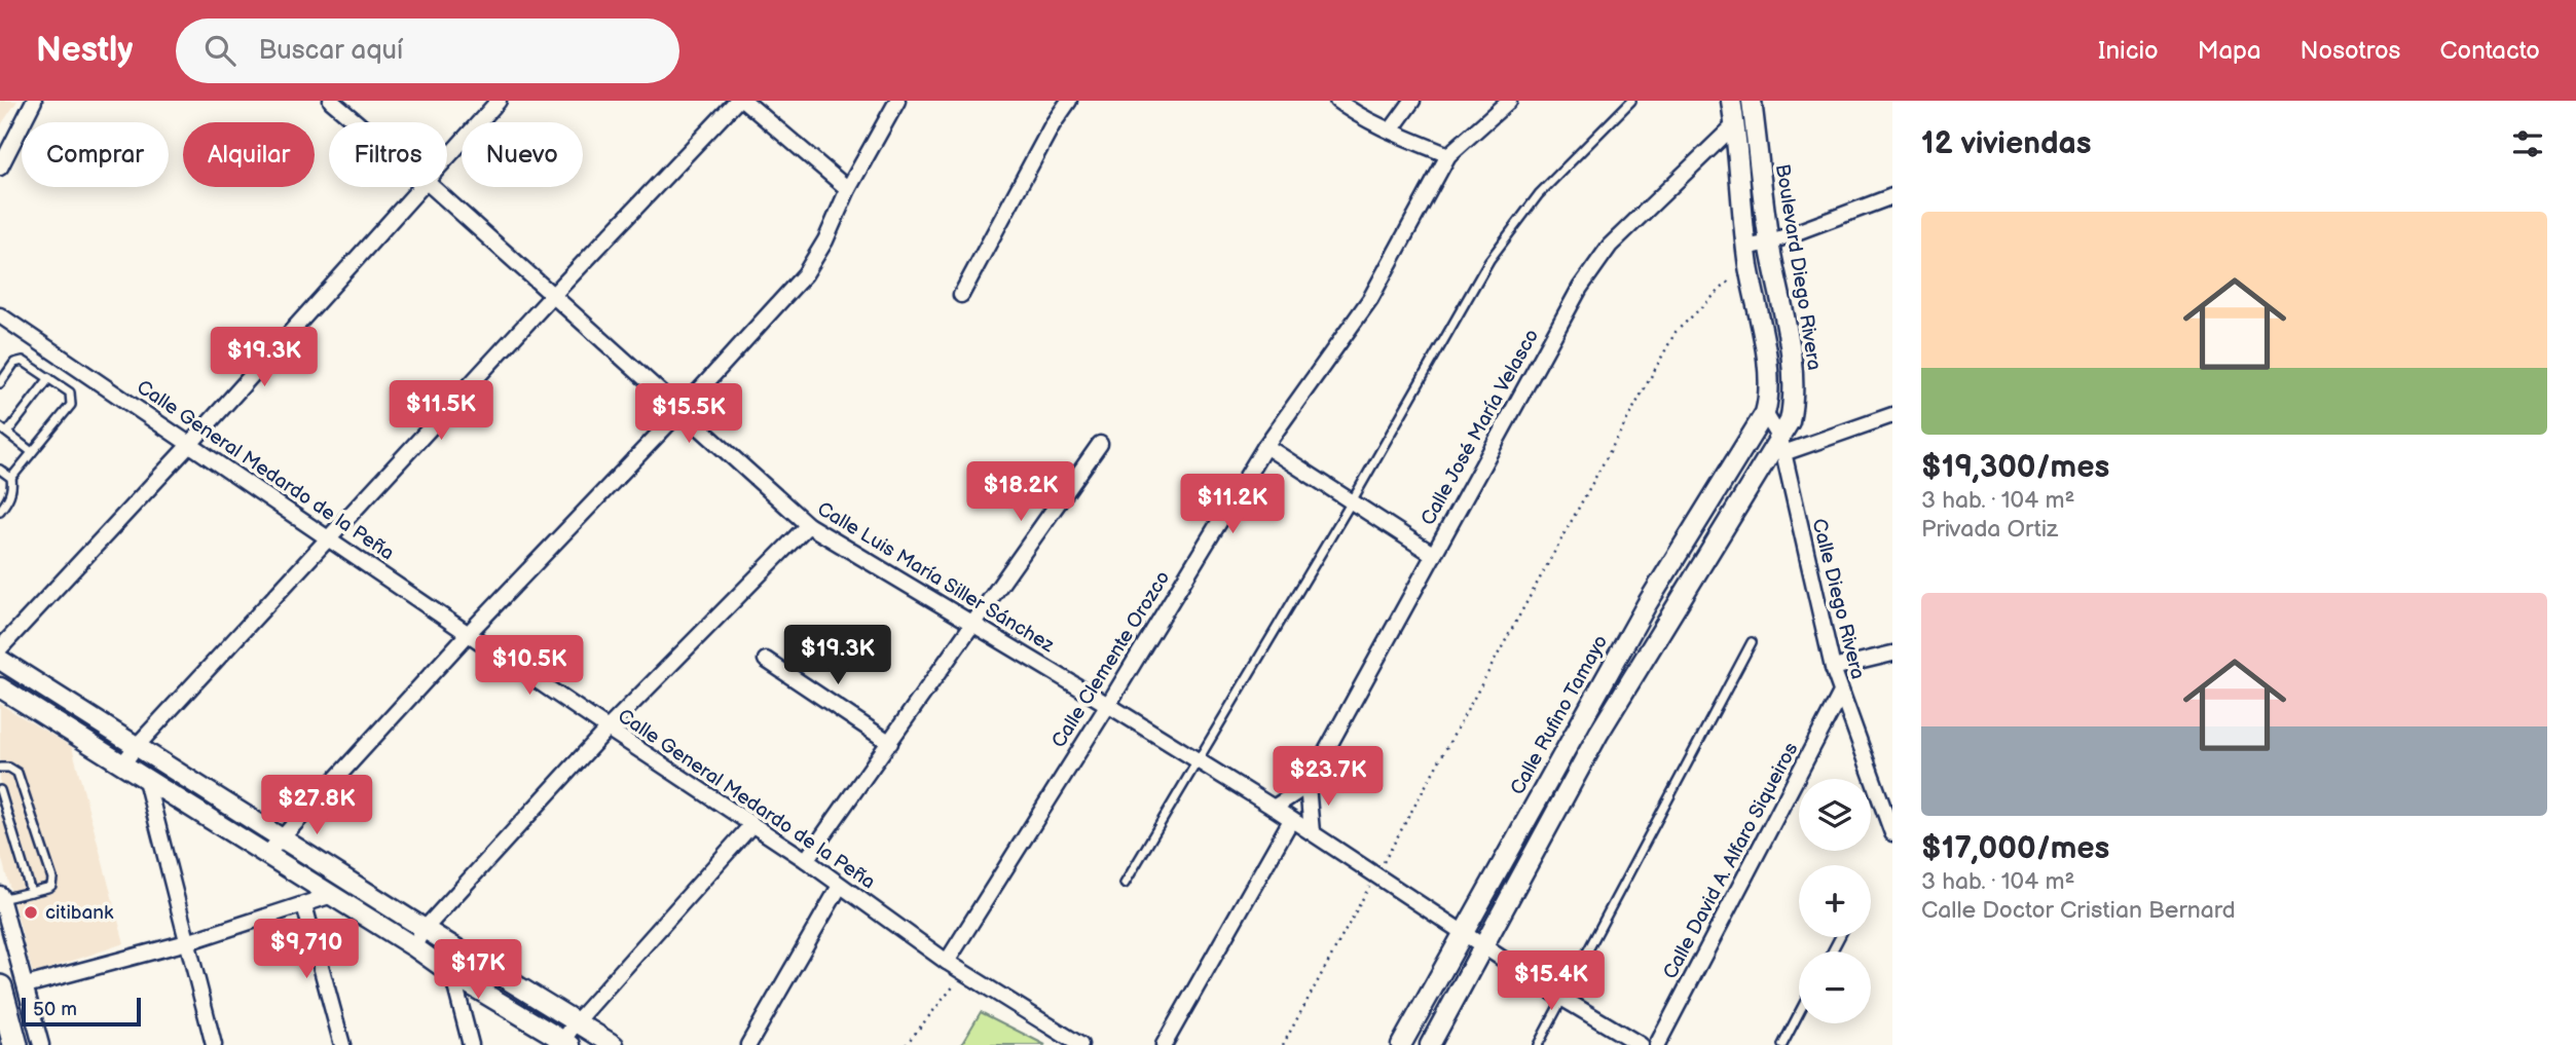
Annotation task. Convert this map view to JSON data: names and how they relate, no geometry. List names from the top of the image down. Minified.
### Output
{"streets":{"street":["Boulevard Diego Rivera","Calle José María Velasco","Calle General Medardo de la Peña","Calle Luis María Siller Sánchez","Calle Diego Rivera","Calle Clemente Orozco","Calle Rufino Tamayo","Calle David A. Alfaro Siqueiros"]},"crossings":[["Boulevard Diego Rivera","Calle Diego Rivera"],["Calle José María Velasco","Calle Luis María Siller Sánchez"],["Calle General Medardo de la Peña","Calle Clemente Orozco"],["Calle Luis María Siller Sánchez","Calle Clemente Orozco"],["Calle Luis María Siller Sánchez","Calle Rufino Tamayo"],["Calle Diego Rivera","Calle Rufino Tamayo"],["Calle Diego Rivera","Calle David A. Alfaro Siqueiros"]],"places":["citibank"],"scale_bar":"50 m","page":{"header":"Nestly","search":"Buscar aquí","nav":["Inicio","Mapa","Nosotros","Contacto"],"heading":"12 viviendas","chip":["Comprar","Alquilar","Filtros","Nuevo"],"list":[{"name":"$19,300/mes","note":"3 hab. · 104 m² · Privada Ortiz"},{"name":"$17,000/mes","note":"3 hab. · 104 m² · Calle Doctor Cristian Bernard"}],"price":["$19.3K","$11.5K","$15.5K","$18.2K","$11.2K","$19.3K","$10.5K","$23.7K","$27.8K","$9,710","$17K","$15.4K"],"map_buttons":["+","−"],"scale":"50 m"}}
